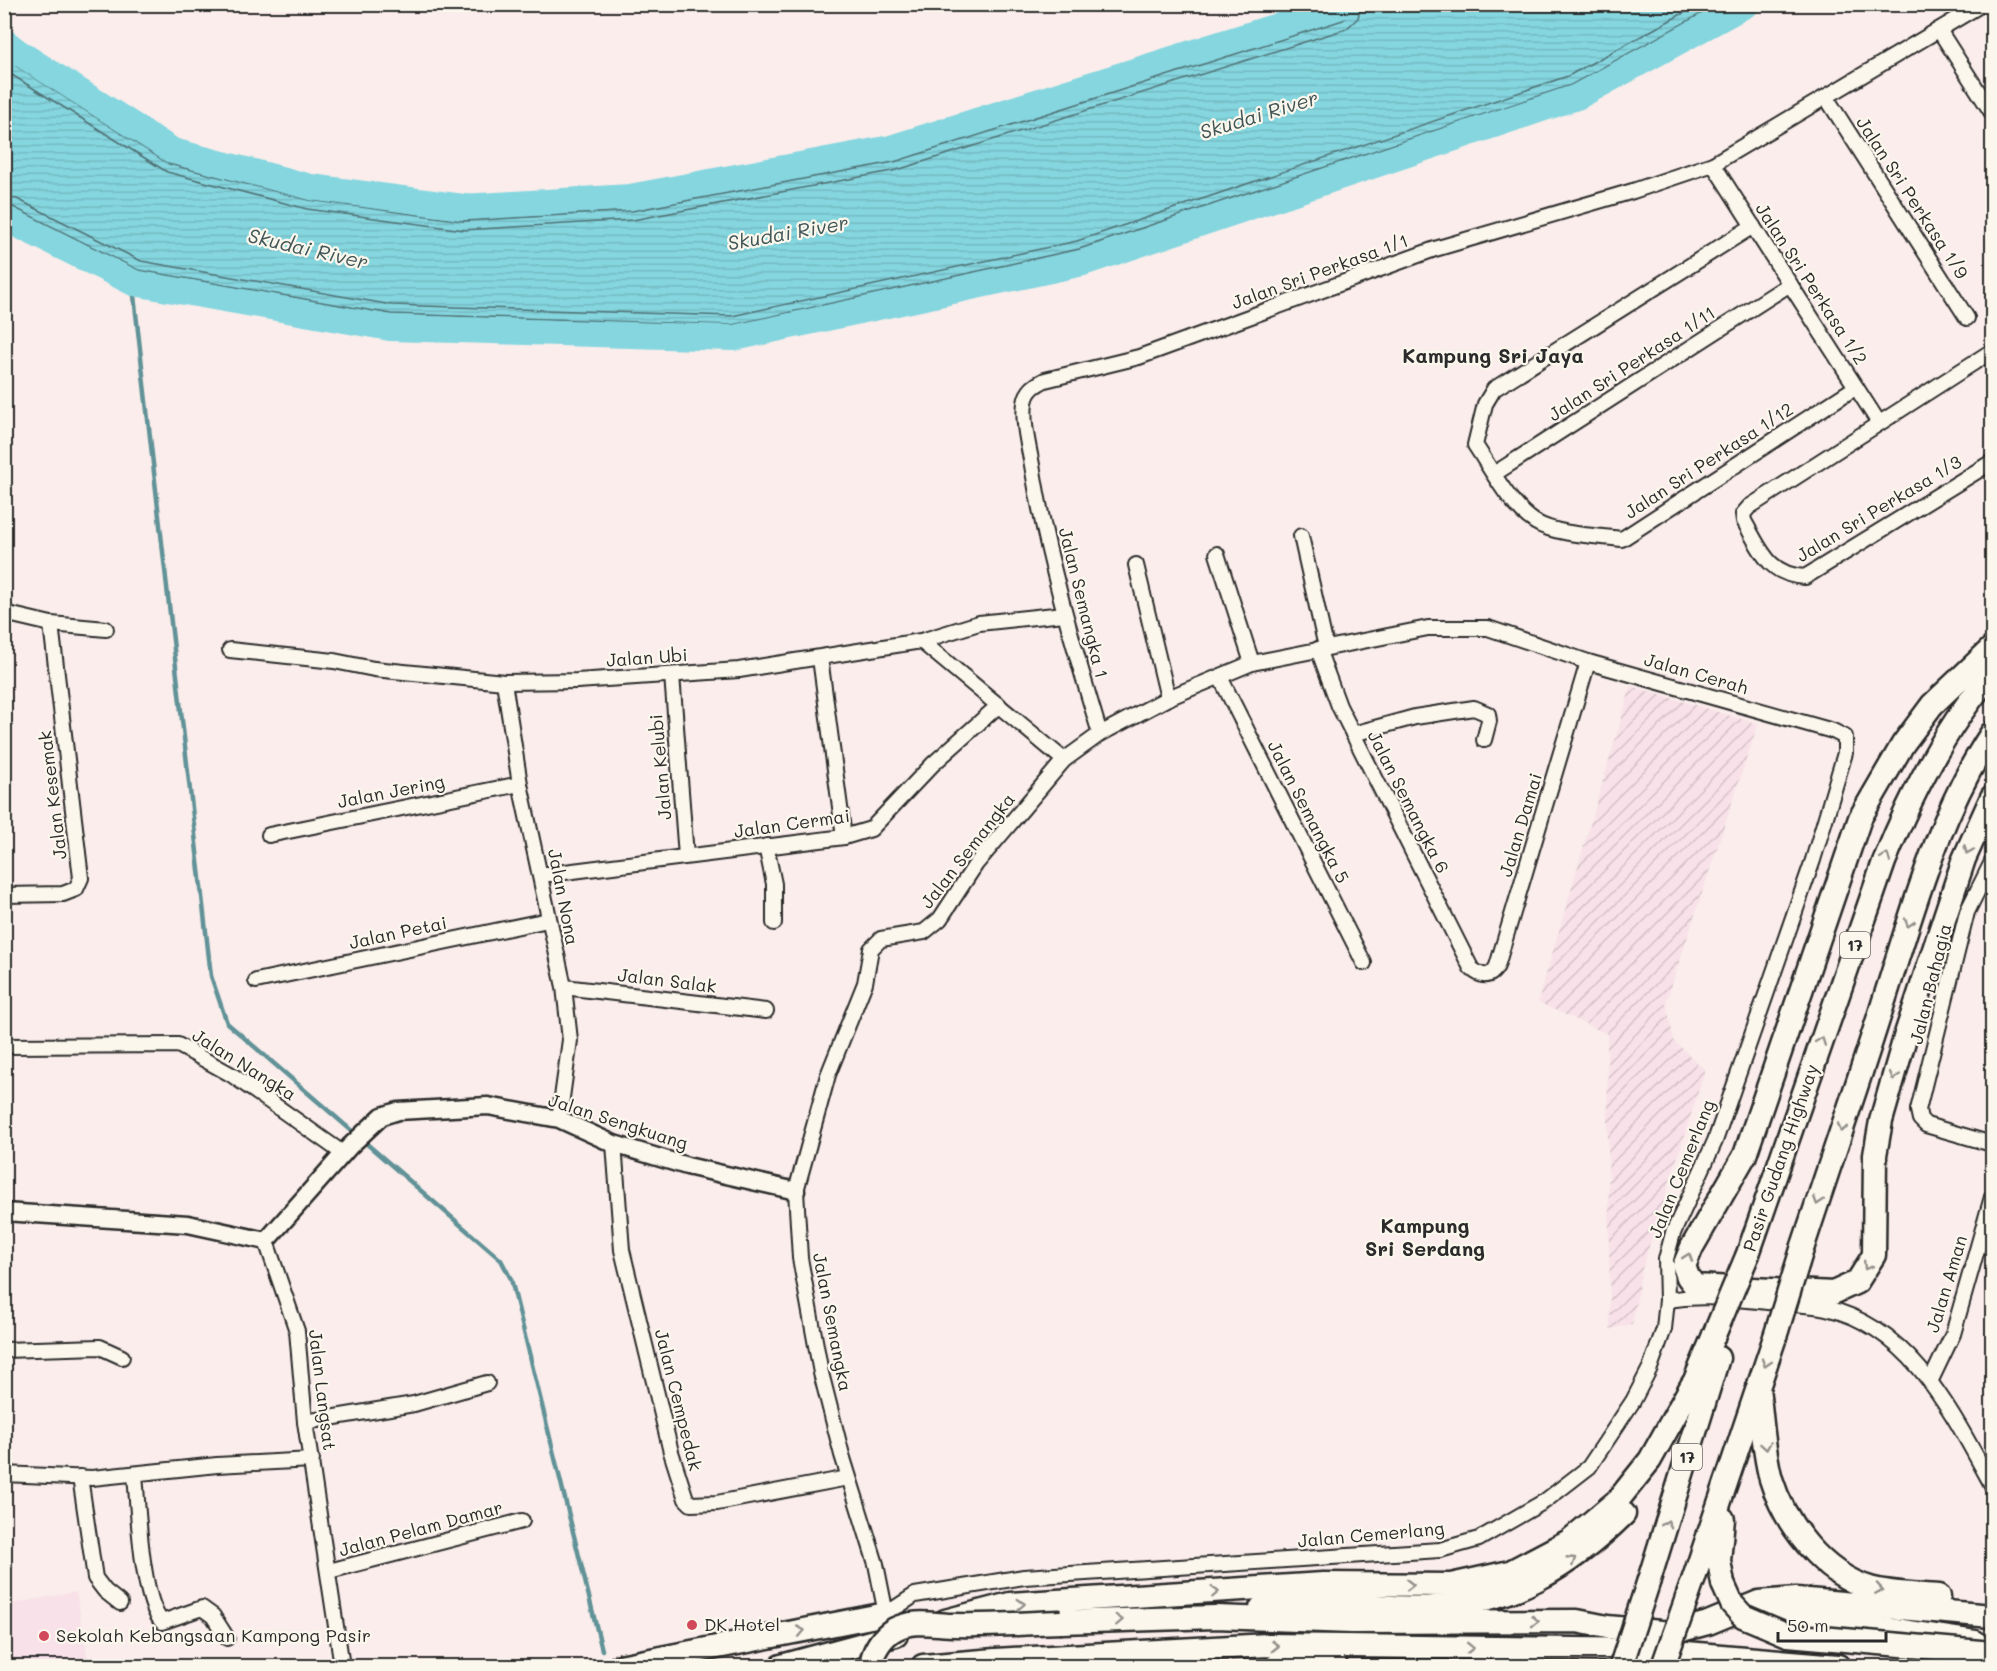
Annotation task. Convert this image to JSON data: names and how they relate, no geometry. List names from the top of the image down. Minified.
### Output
{"streets":{"highway":["17","Pasir Gudang Highway"],"street":["Jalan Sri Perkasa 1/9","Jalan Sri Perkasa 1/1","Jalan Sri Perkasa 1/2","Jalan Sri Perkasa 1/11","Jalan Sri Perkasa 1/12","Jalan Sri Perkasa 1/3","Jalan Semangka 1","Jalan Ubi","Jalan Cerah","Jalan Kelubi","Jalan Jering","Jalan Kesemak","Jalan Semangka 6","Jalan Semangka 5","Jalan Cermai","Jalan Damai","Jalan Semangka","Jalan Nona","Jalan Petai","Jalan Salak","Jalan Bahagia","Jalan Nangka","Jalan Sengkuang","Jalan Cemerlang","Jalan Aman","Jalan Langsat","Jalan Cempedak","Jalan Pelam Damar"]},"crossings":[["Jalan Sri Perkasa 1/9","Jalan Sri Perkasa 1/1"],["Jalan Sri Perkasa 1/1","Jalan Sri Perkasa 1/2"],["Jalan Sri Perkasa 1/1","Jalan Semangka 1"],["Jalan Sri Perkasa 1/2","Jalan Sri Perkasa 1/11"],["Jalan Sri Perkasa 1/2","Jalan Sri Perkasa 1/12"],["Jalan Sri Perkasa 1/2","Jalan Sri Perkasa 1/3"],["Jalan Sri Perkasa 1/11","Jalan Sri Perkasa 1/12"],["Jalan Semangka 1","Jalan Ubi"],["Jalan Semangka 1","Jalan Semangka"],["Jalan Ubi","Jalan Kelubi"],["Jalan Ubi","Jalan Nona"],["Jalan Cerah","Jalan Damai"],["Jalan Cerah","Jalan Semangka"],["Jalan Cerah","Jalan Cemerlang"],["Jalan Kelubi","Jalan Cermai"],["Jalan Jering","Jalan Nona"],["Jalan Semangka 6","Jalan Damai"],["Jalan Semangka 6","Jalan Semangka"],["Jalan Semangka 5","Jalan Semangka"],["Jalan Cermai","Jalan Nona"],["Jalan Semangka","Jalan Sengkuang"],["Jalan Semangka","Jalan Cemerlang"],["Jalan Semangka","Jalan Cempedak"],["Jalan Nona","Jalan Petai"],["Jalan Nona","Jalan Salak"],["Jalan Nona","Jalan Sengkuang"],["Jalan Nangka","Jalan Sengkuang"],["Jalan Sengkuang","Jalan Langsat"],["Jalan Sengkuang","Jalan Cempedak"],["Jalan Langsat","Jalan Pelam Damar"]],"districts":["Kampung Sri Jaya","Kampung Sri Serdang"],"water":["Skudai River"],"places":["DK Hotel","Sekolah Kebangsaan Kampong Pasir"],"scale_bar":"50 m"}
